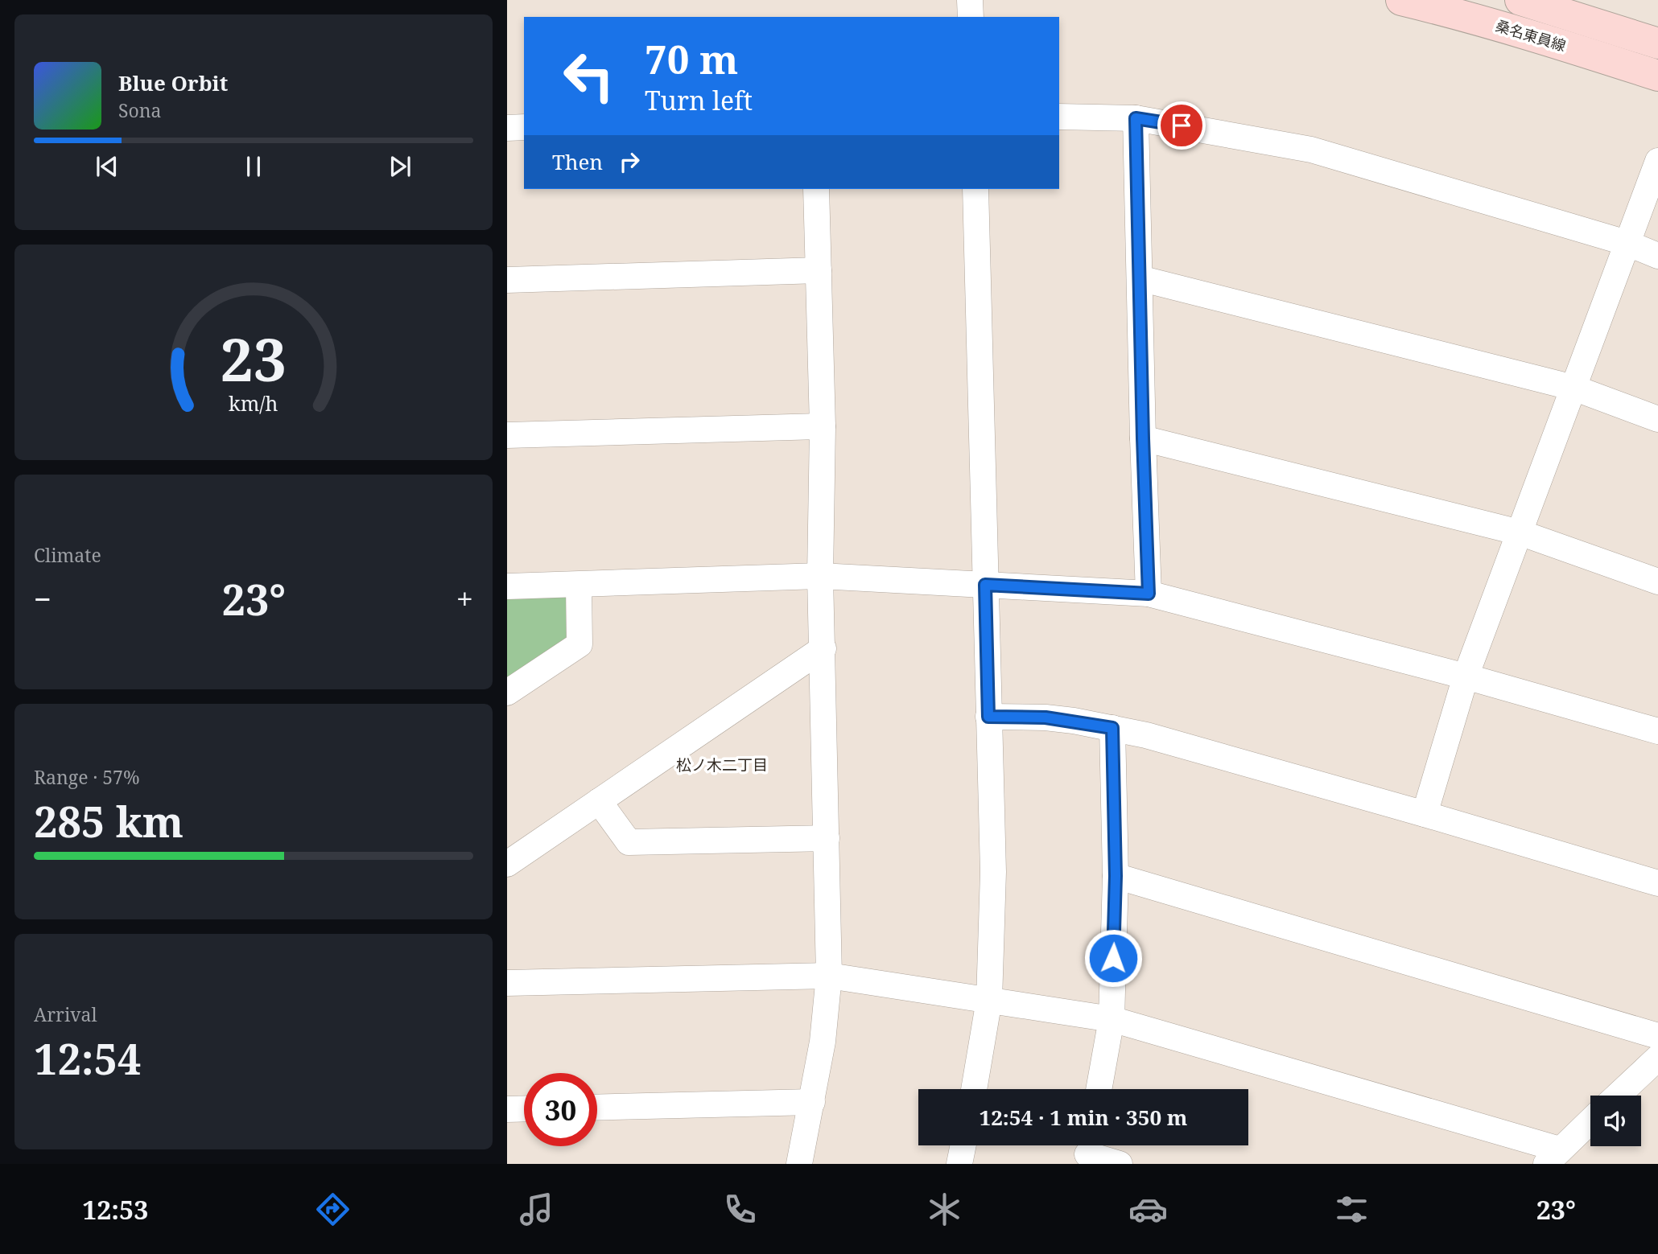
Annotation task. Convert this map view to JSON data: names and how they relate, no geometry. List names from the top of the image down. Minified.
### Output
{"streets":{"main road":["桑名東員線"]},"districts":["松ノ木二丁目"],"page":{"turn":["70 m","Turn left"],"song":["Blue Orbit","Sona"],"then":"Then","tile":["Climate",["Range · 57%","285 km"],["Arrival","12:54"]],"heat":["−","23°","+"],"limit":"30","trip":"12:54 · 1 min · 350 m","tabs":["12:53","23°"],"gauge":["23","km/h"]}}
